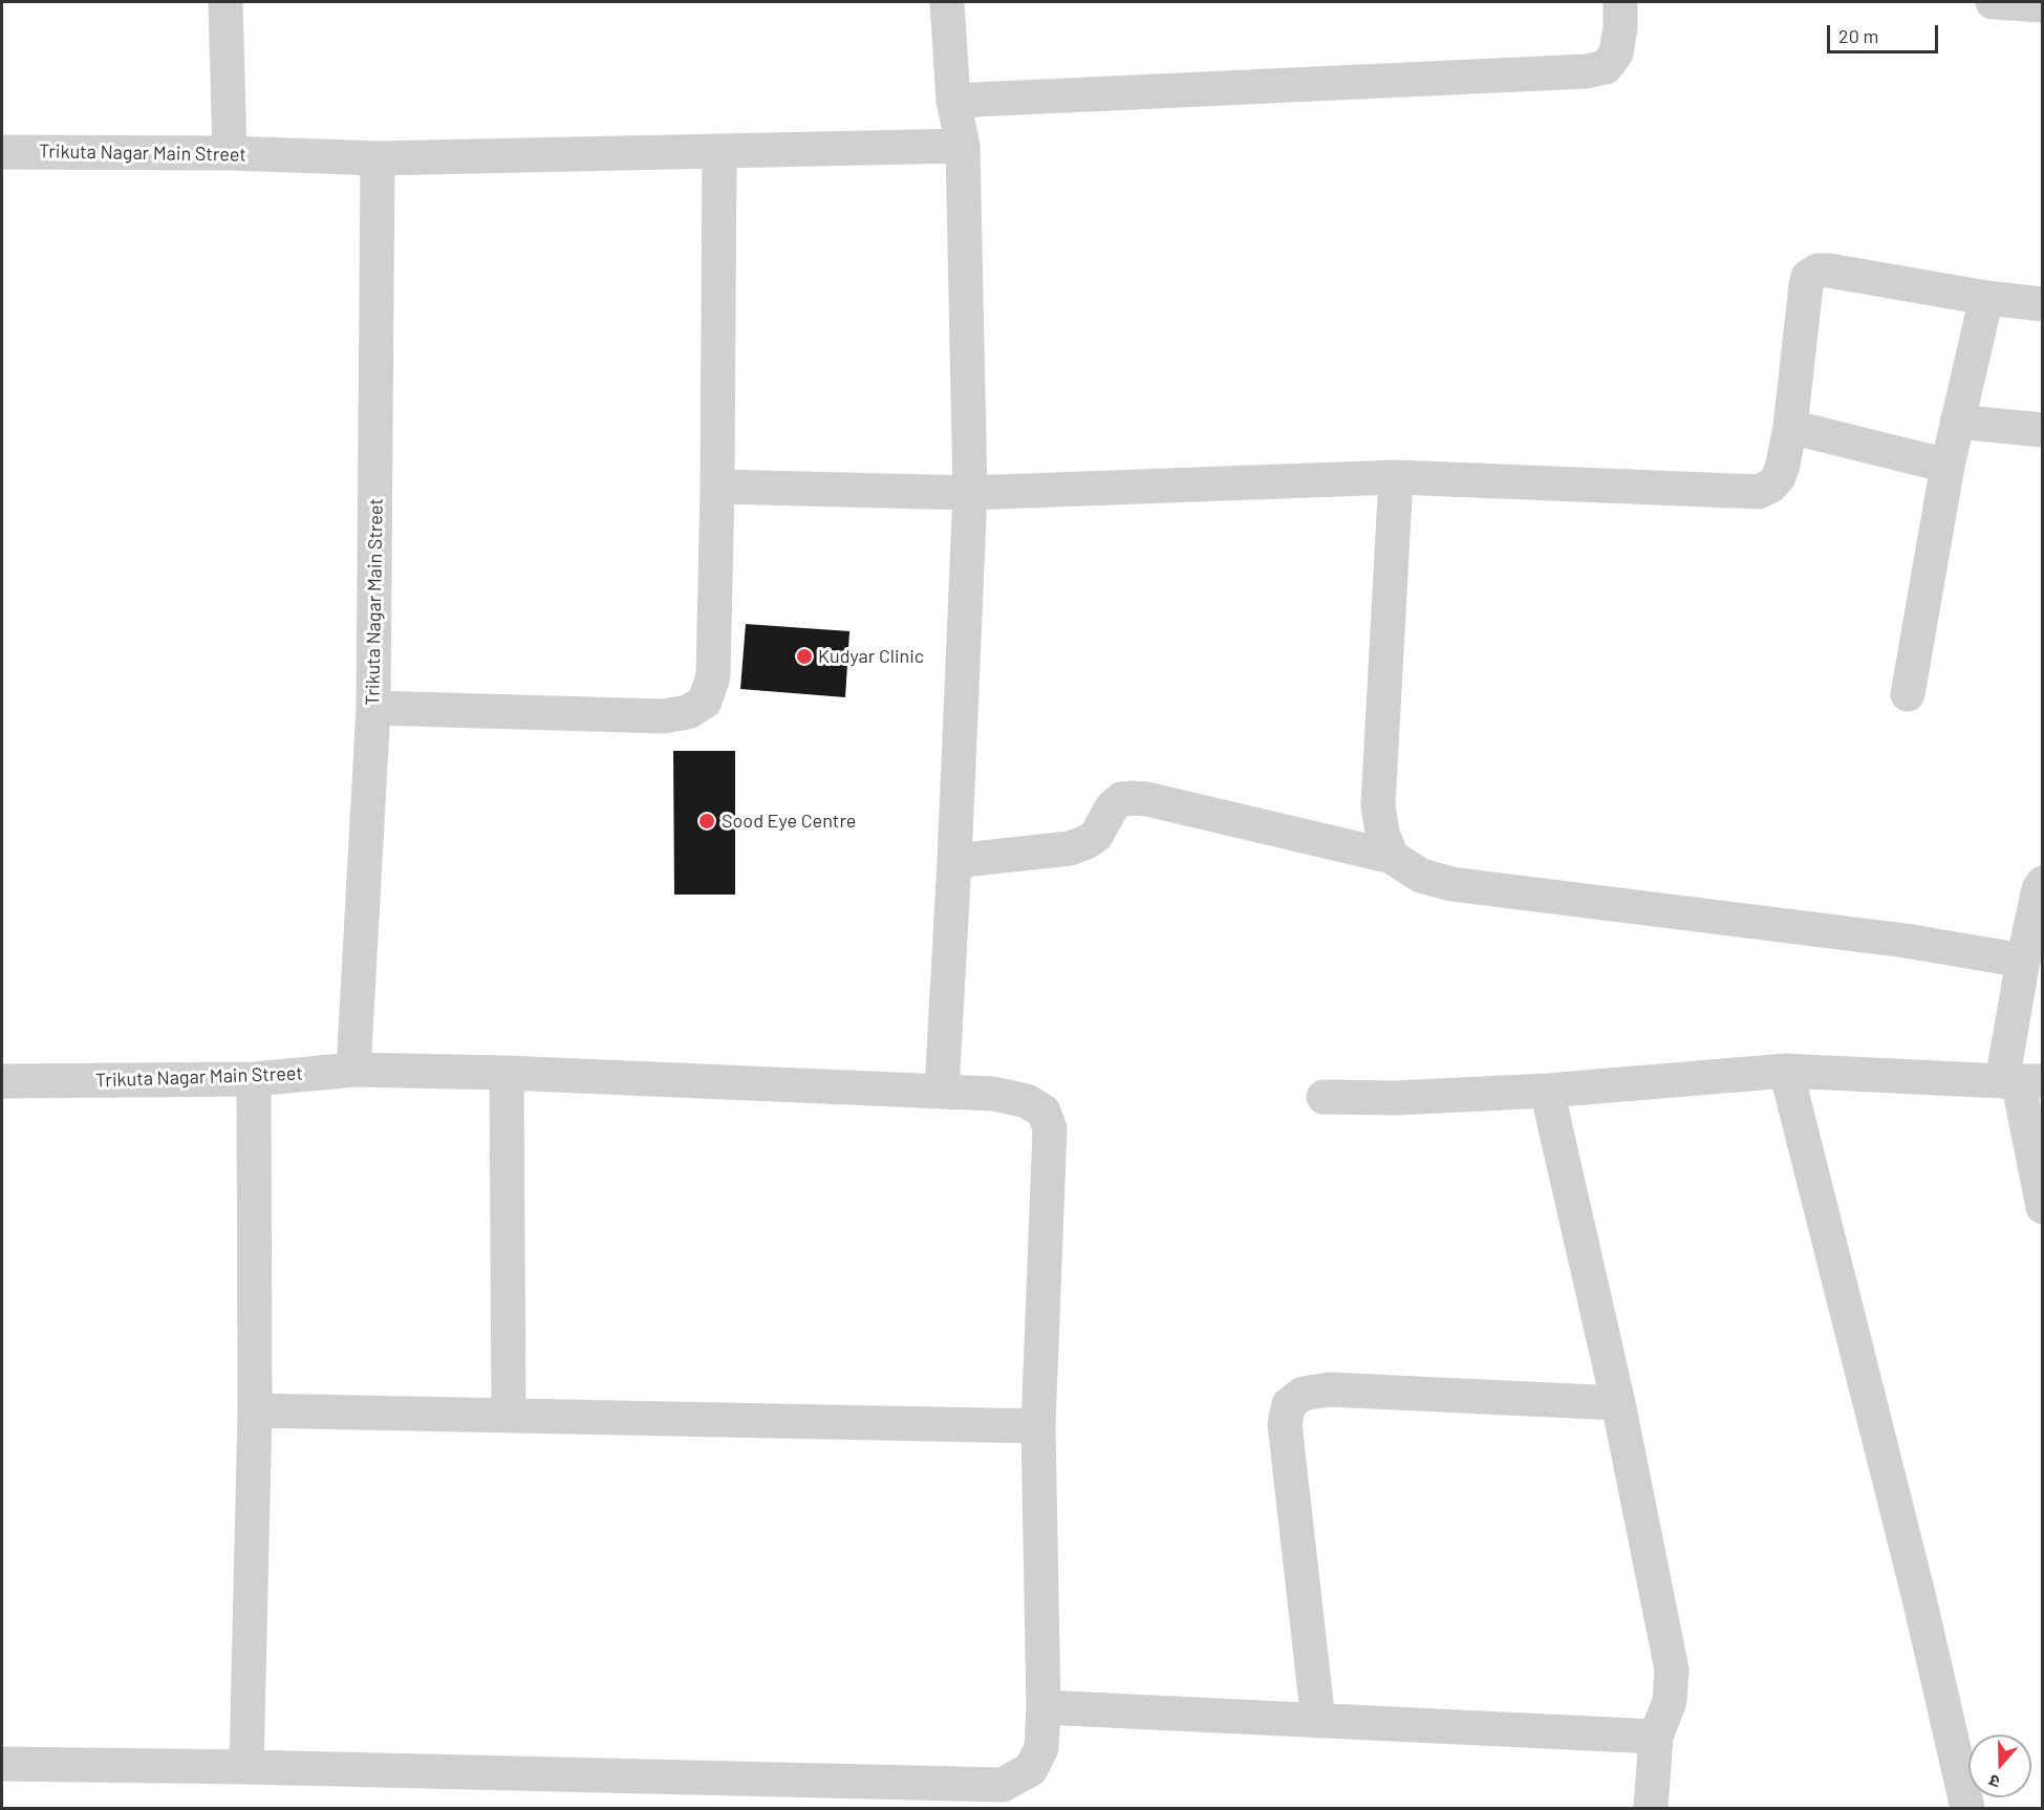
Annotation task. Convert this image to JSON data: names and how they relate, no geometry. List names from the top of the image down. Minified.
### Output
{"streets":{"street":["Trikuta Nagar Main Street"]},"places":["Kudyar Clinic","Sood Eye Centre"],"scale_bar":"20 m","north":"bottom"}
